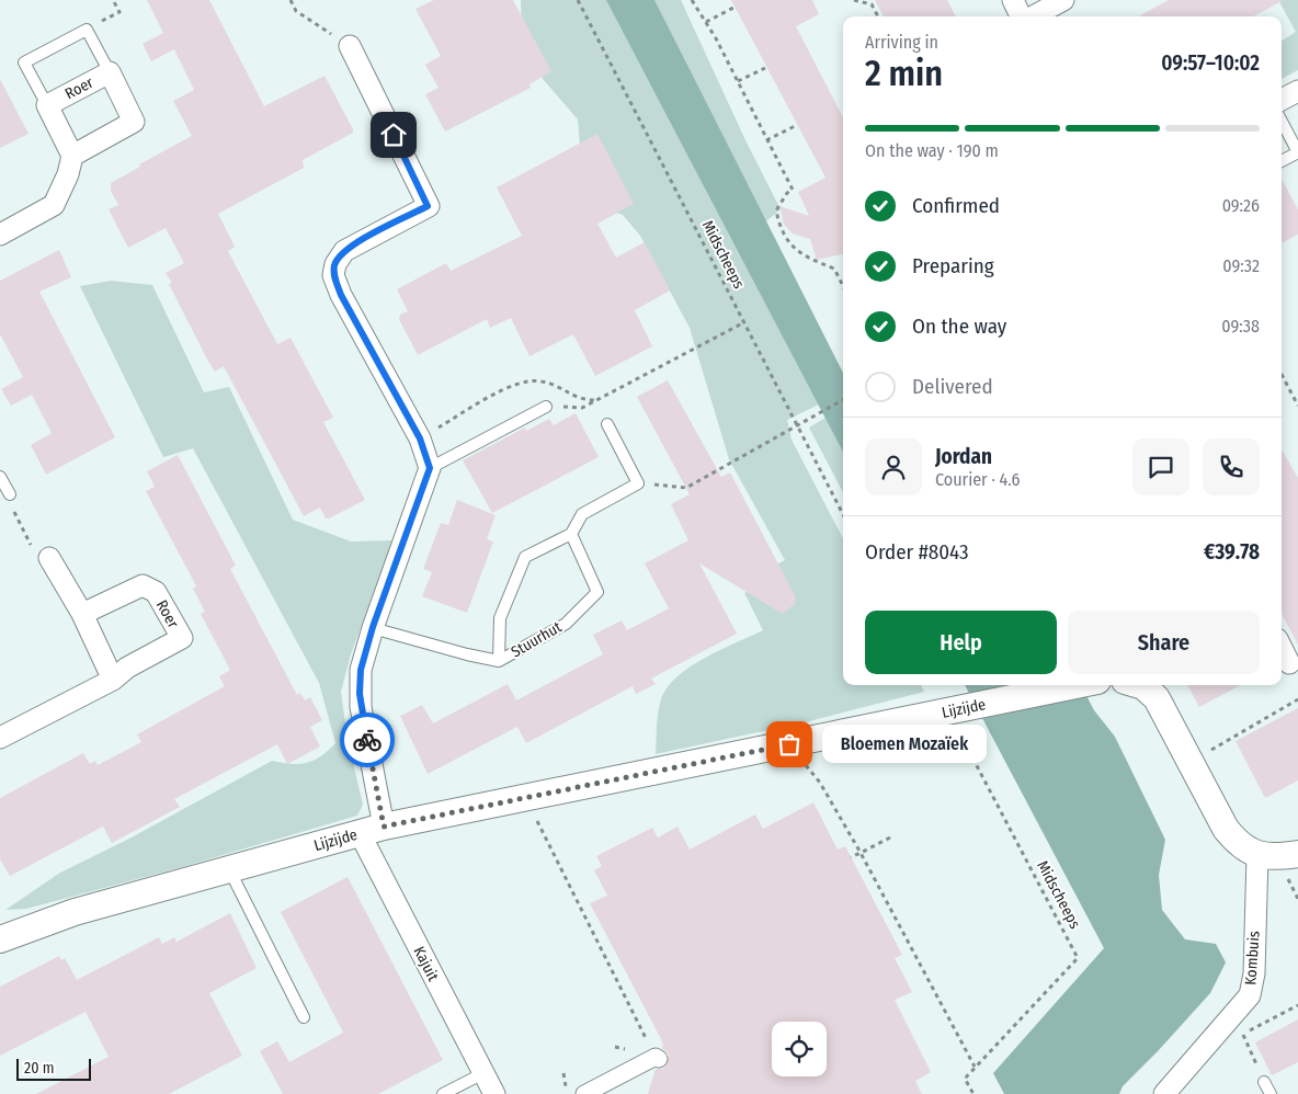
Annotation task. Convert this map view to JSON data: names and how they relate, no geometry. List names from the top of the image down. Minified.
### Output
{"streets":{"street":["Roer","Lijzijde","Kombuis","Kajuit"],"lane":["Stuurhut"],"path":["Midscheeps"]},"crossings":[["Midscheeps","Lijzijde"],["Lijzijde","Kajuit"]],"places":["Bloemen Mozaïek"],"scale_bar":"20 m","page":{"heading":["2 min","Arriving in","09:57–10:02"],"panel":["Jordan","Courier · 4.6","Order #8043","€39.78"],"bar":"On the way · 190 m","list":[["Confirmed","09:26"],["Preparing","09:32"],["On the way","09:38"],"Delivered"],"buttons":["Help","Share"],"bubble":"Bloemen Mozaïek","scale":"20 m"}}
